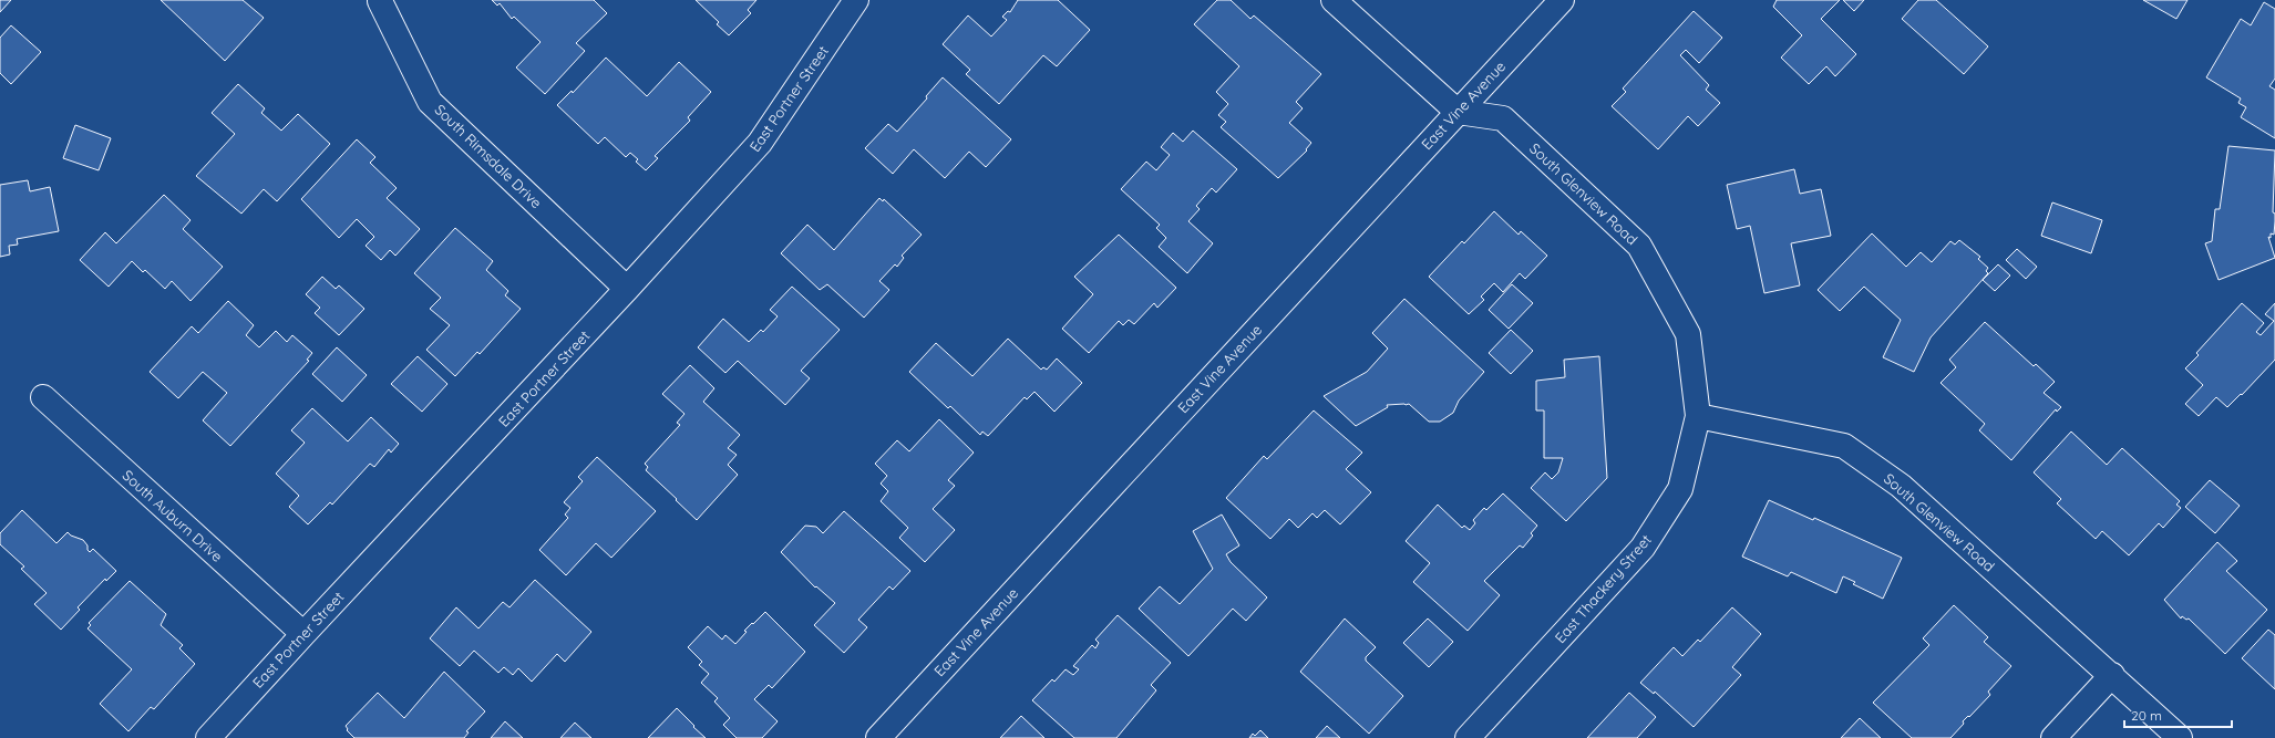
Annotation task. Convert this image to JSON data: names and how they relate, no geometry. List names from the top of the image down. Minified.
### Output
{"streets":{"street":["East Portner Street","East Vine Avenue","South Rimsdale Drive","South Glenview Road","South Auburn Drive","East Thackery Street"]},"crossings":[["East Portner Street","South Rimsdale Drive"],["East Portner Street","South Auburn Drive"],["East Vine Avenue","South Glenview Road"],["South Glenview Road","East Thackery Street"]],"scale_bar":"20 m"}
